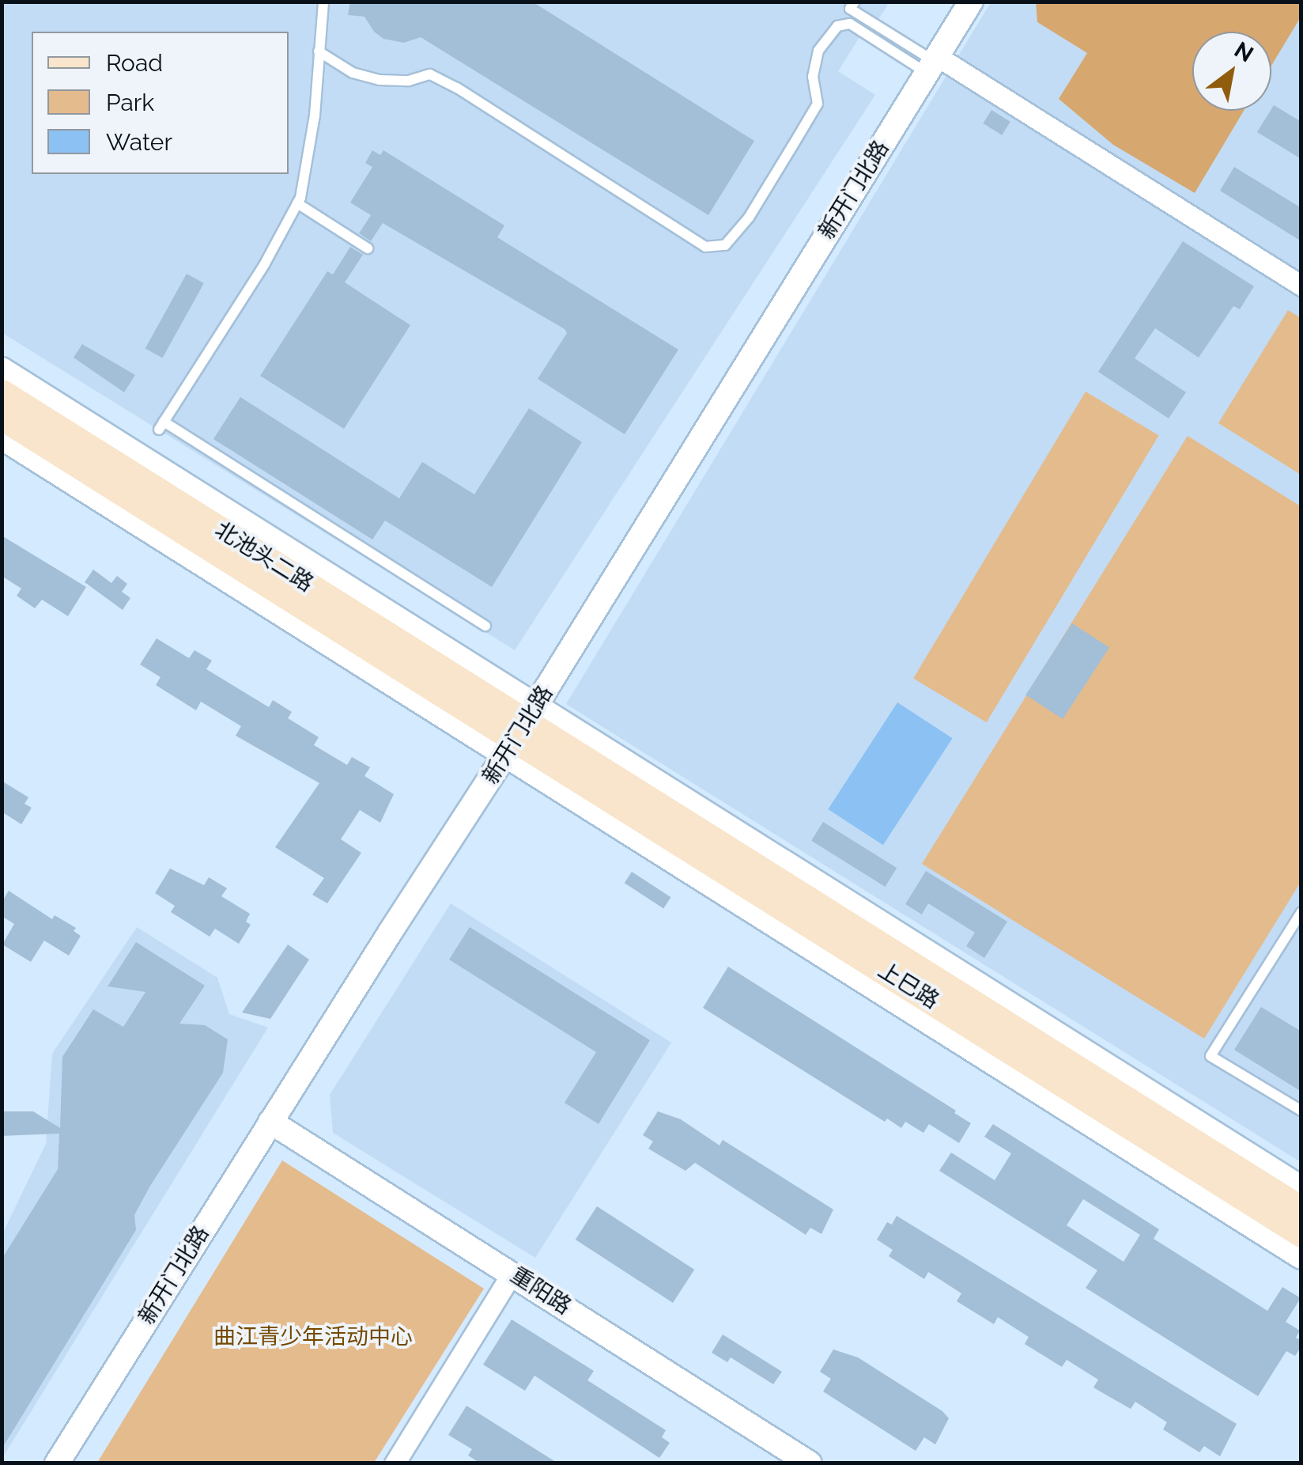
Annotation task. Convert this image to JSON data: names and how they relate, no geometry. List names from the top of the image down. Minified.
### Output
{"streets":{"main road":["北池头二路","上巳路"],"street":["新开门北路","重阳路"]},"crossings":[["新开门北路","北池头二路"],["新开门北路","上巳路"],["新开门北路","重阳路"],["北池头二路","上巳路"]],"parks":["曲江青少年活动中心"],"legend":["Road","Park","Water"],"north":"top right"}
